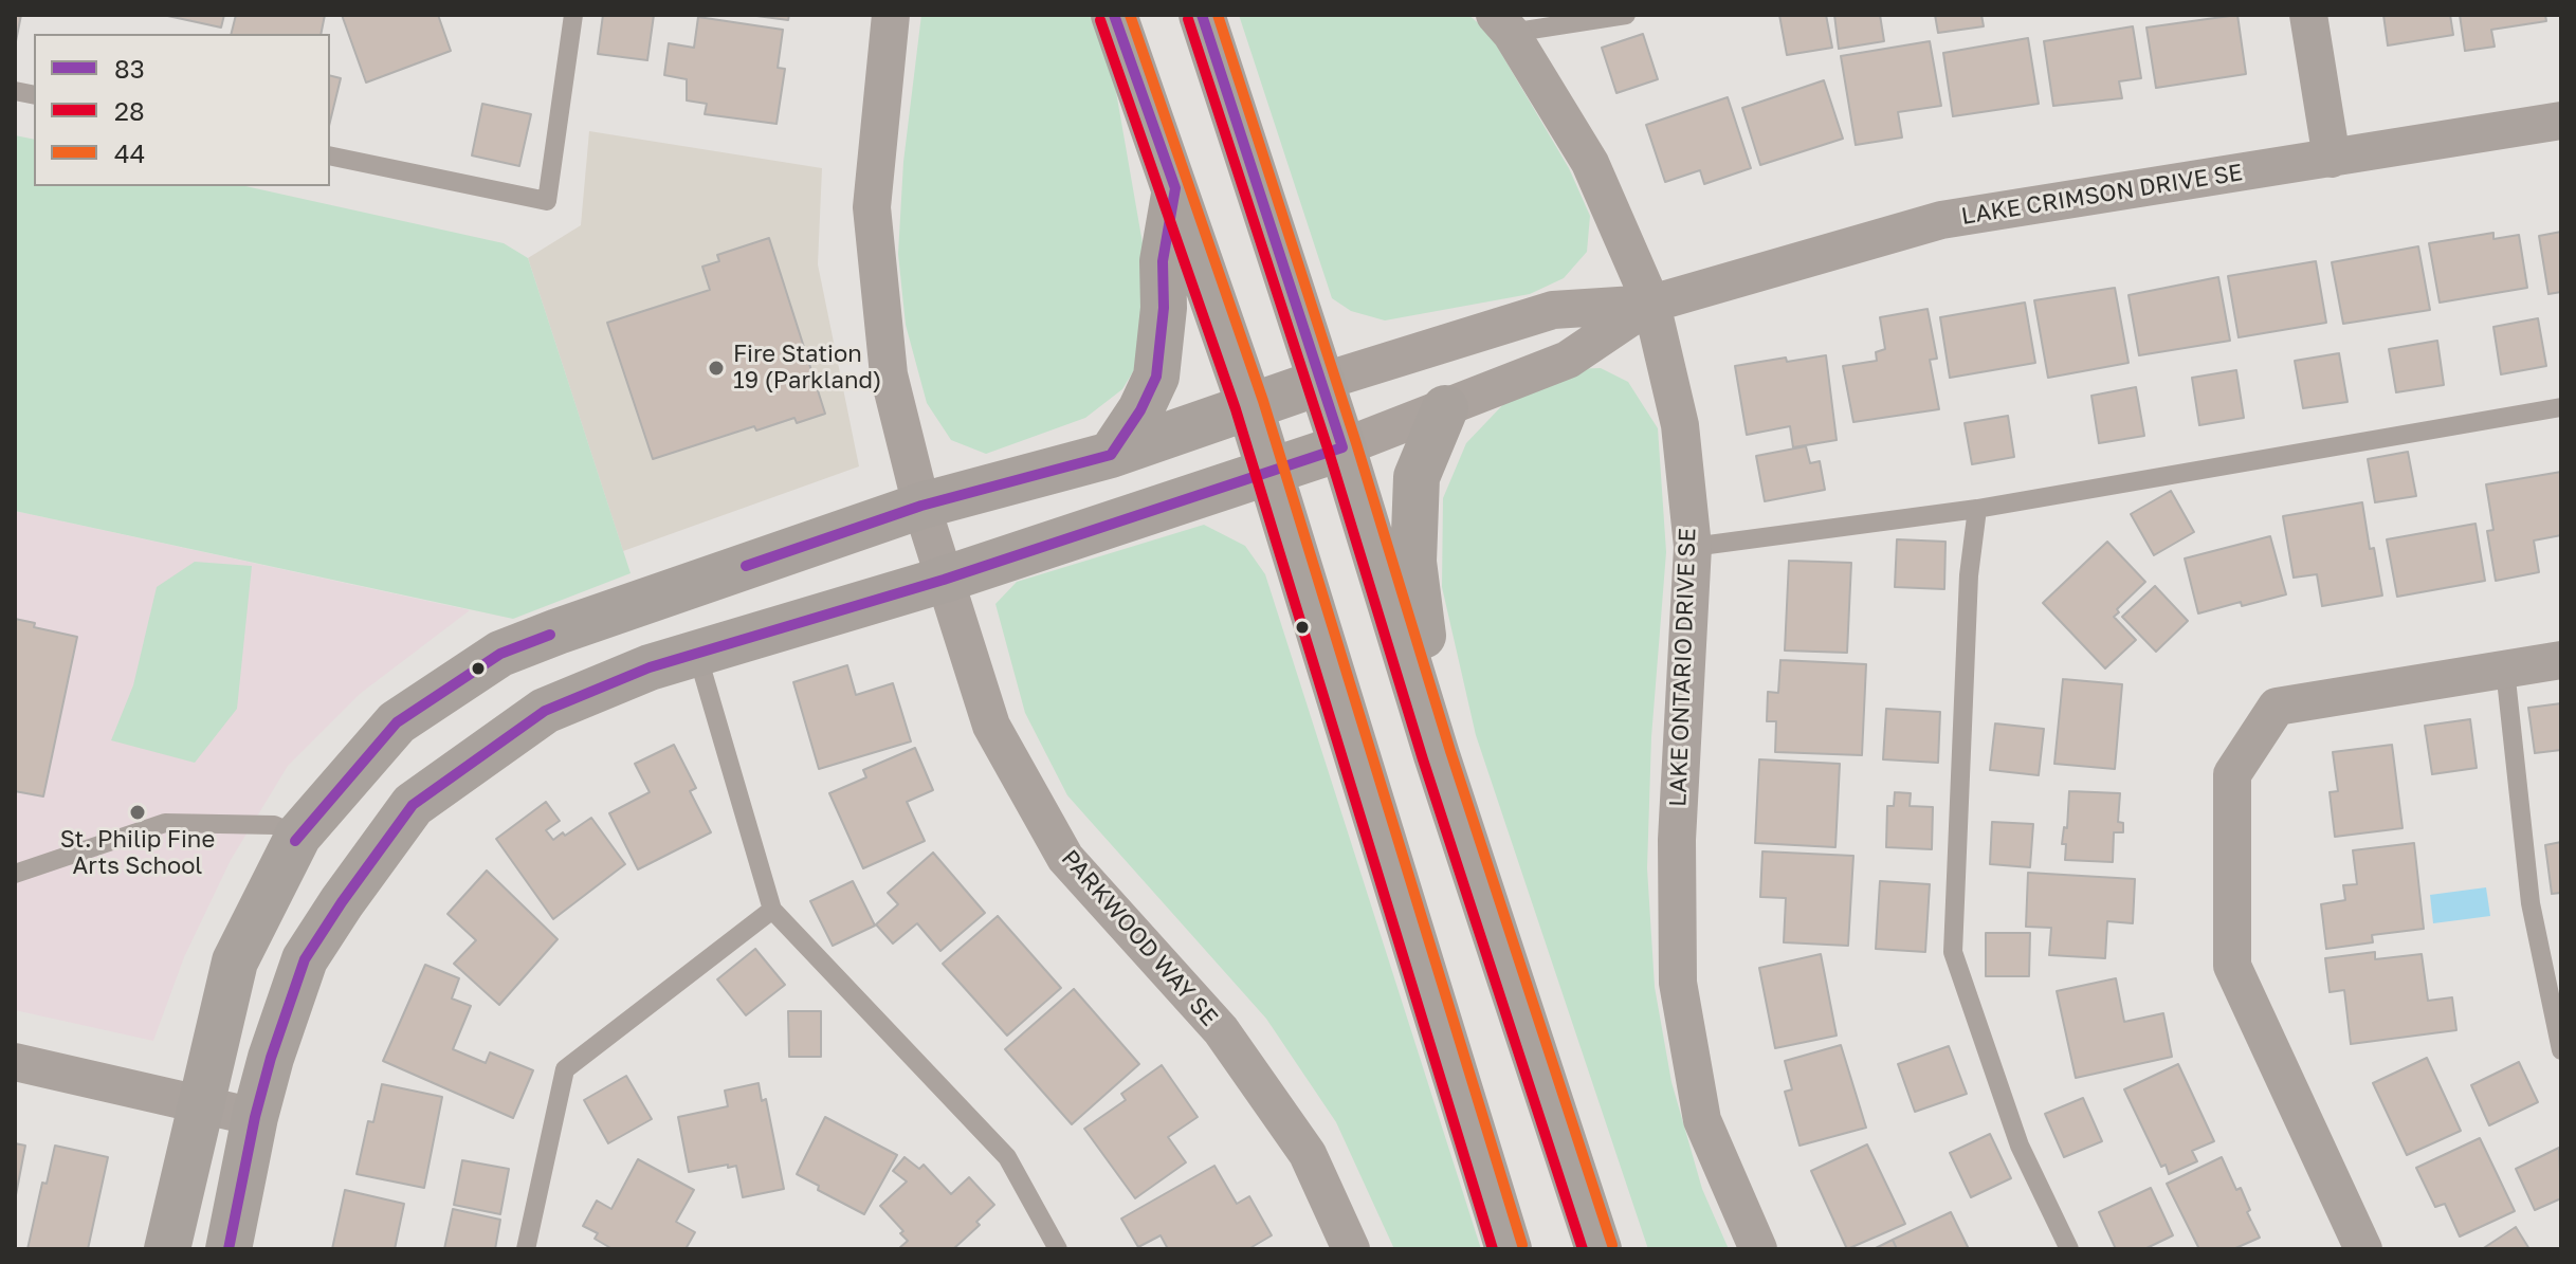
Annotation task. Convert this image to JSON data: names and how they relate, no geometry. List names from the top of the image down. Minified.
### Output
{"streets":{"street":["LAKE CRIMSON DRIVE SE","LAKE ONTARIO DRIVE SE","PARKWOOD WAY SE"]},"crossings":[["LAKE CRIMSON DRIVE SE","LAKE ONTARIO DRIVE SE"]],"places":["Fire Station 19 (Parkland)","St. Philip Fine Arts School"],"lines":["transit line 83","transit line 44","transit line 28"],"legend":["83","28","44"]}
